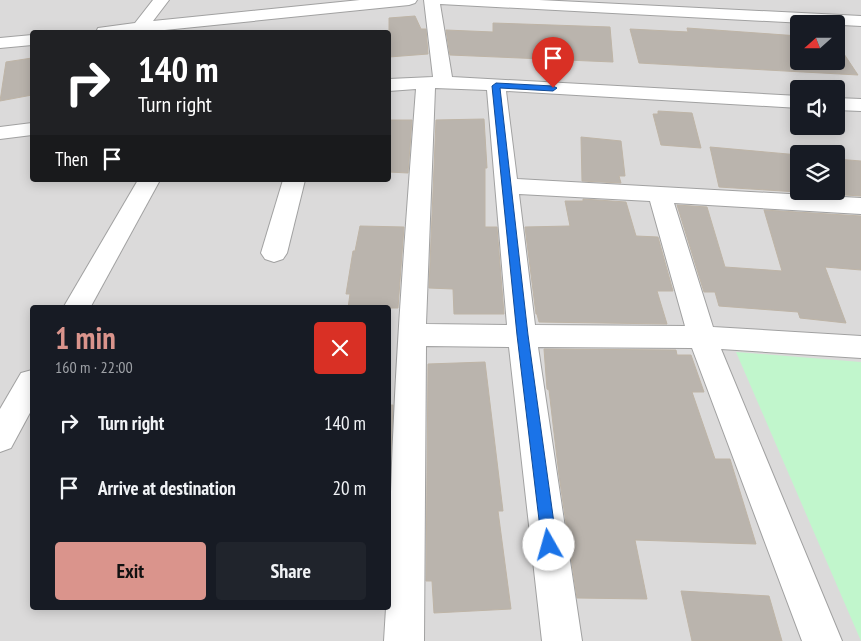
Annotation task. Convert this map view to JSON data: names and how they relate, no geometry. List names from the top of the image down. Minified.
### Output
{"north":"left","page":{"turn":["140 m","Turn right"],"then":"Then","heading":["1 min","160 m · 22:00"],"list":[{"name":"Turn right","value":"140 m"},{"name":"Arrive at destination","value":"20 m"}],"buttons":["Exit","Share"]}}
